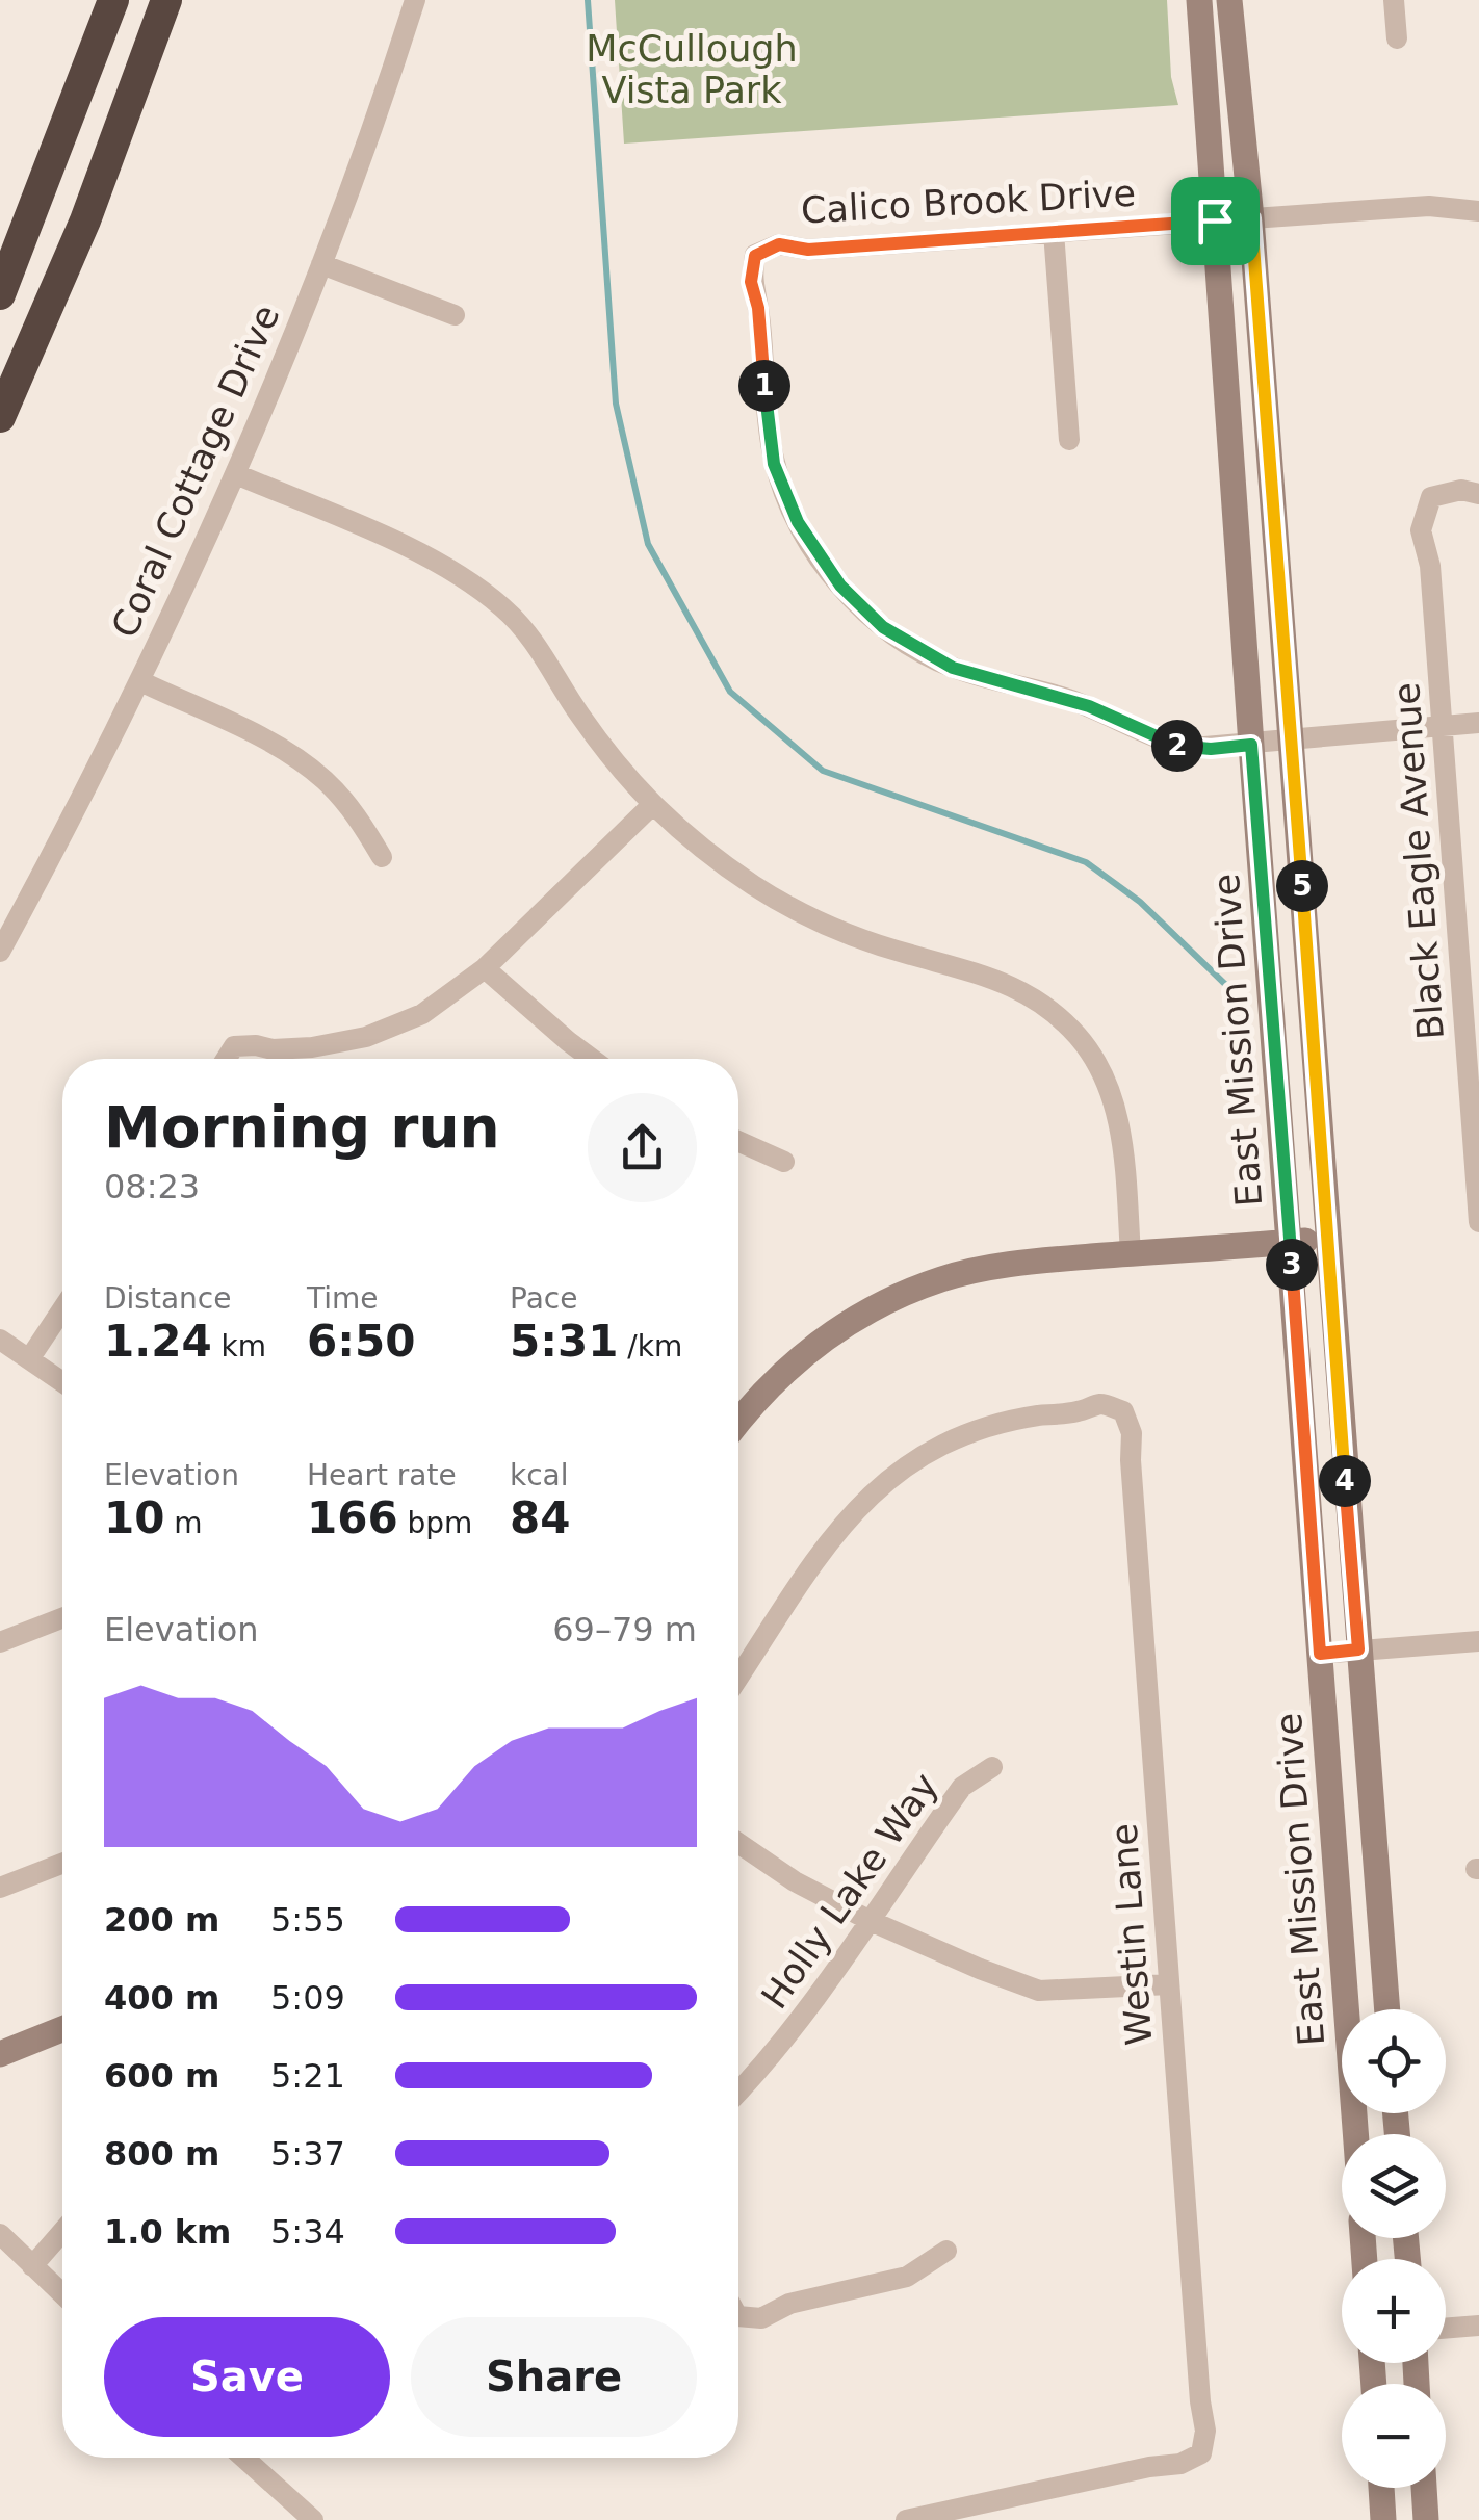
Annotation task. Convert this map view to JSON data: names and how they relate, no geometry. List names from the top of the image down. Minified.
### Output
{"streets":{"street":["Calico Brook Drive","Coral Cottage Drive","Black Eagle Avenue","East Mission Drive","Holly Lake Way","Westin Lane"]},"crossings":[["Calico Brook Drive","East Mission Drive"]],"parks":["McCullough Vista Park"],"page":{"pins":["1","2","5","3","4"],"heading":["Morning run","08:23"],"stats":[["Distance","1.24 km"],["Time","6:50"],["Pace","5:31 /km"],["Elevation","10 m"],["Heart rate","166 bpm"],["kcal","84"]],"chart":["Elevation","69–79 m"],"list":[{"name":"200 m","note":"5:55"},{"name":"400 m","note":"5:09"},{"name":"600 m","note":"5:21"},{"name":"800 m","note":"5:37"},{"name":"1.0 km","note":"5:34"}],"map_buttons":["+","−"],"buttons":["Save","Share"]}}
